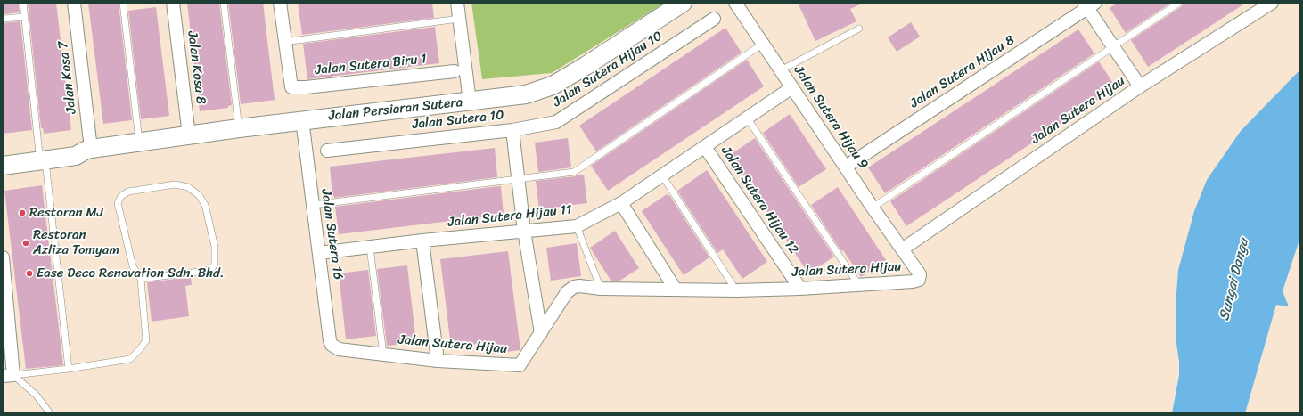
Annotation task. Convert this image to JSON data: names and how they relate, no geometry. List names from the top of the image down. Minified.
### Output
{"streets":{"street":["Jalan Sutera Biru 1","Jalan Kosa 8","Jalan Sutera Hijau 10","Jalan Sutera Hijau 8","Jalan Kosa 7","Jalan Persiaran Sutera","Jalan Sutera Hijau","Jalan Sutera Hijau 9","Jalan Sutera 10","Jalan Sutera Hijau 12","Jalan Sutera Hijau 11","Jalan Sutera 16"]},"crossings":[["Jalan Kosa 8","Jalan Persiaran Sutera"],["Jalan Sutera Hijau 10","Jalan Sutera 10"],["Jalan Sutera Hijau 8","Jalan Sutera Hijau 9"],["Jalan Kosa 7","Jalan Persiaran Sutera"],["Jalan Persiaran Sutera","Jalan Sutera 16"],["Jalan Sutera Hijau","Jalan Sutera Hijau 9"],["Jalan Sutera Hijau","Jalan Sutera 10"],["Jalan Sutera Hijau","Jalan Sutera Hijau 12"],["Jalan Sutera Hijau","Jalan Sutera 16"],["Jalan Sutera Hijau 9","Jalan Sutera Hijau 11"],["Jalan Sutera 10","Jalan Sutera Hijau 11"],["Jalan Sutera Hijau 12","Jalan Sutera Hijau 11"],["Jalan Sutera Hijau 11","Jalan Sutera 16"]],"water":["Sungai Danga"],"places":["Restoran MJ","Restoran Azliza Tomyam","Ease Deco Renovation Sdn. Bhd."]}
